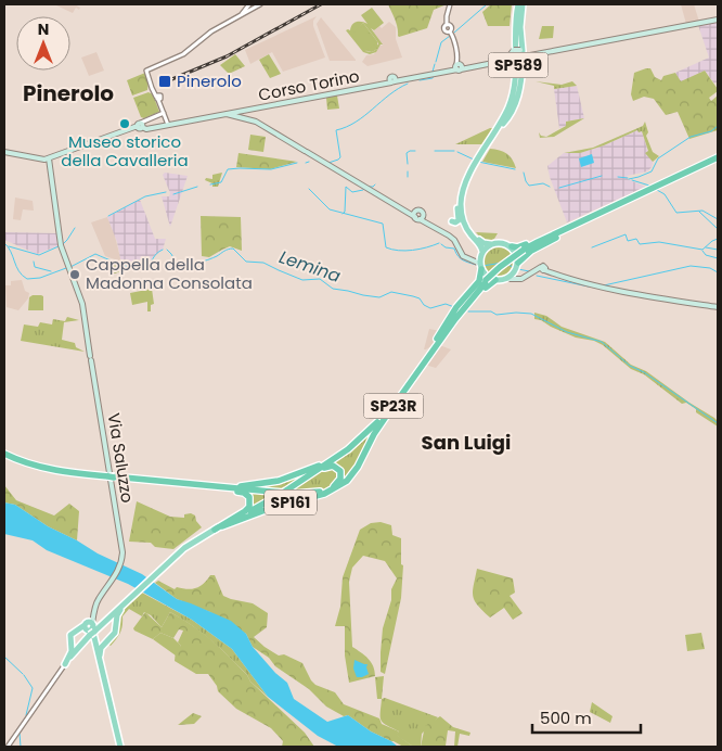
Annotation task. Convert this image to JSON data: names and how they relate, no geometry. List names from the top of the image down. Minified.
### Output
{"streets":{"highway":["SP23R","SP161"],"main road":["SP589","Corso Torino","Via Saluzzo"]},"crossings":[["Corso Torino","Via Saluzzo"],["SP23R","SP161"],["Via Saluzzo","SP161"]],"districts":["Pinerolo","San Luigi"],"water":["Lemina"],"places":{"transit":["Pinerolo"],"other":["Museo storico della Cavalleria","Cappella della Madonna Consolata"]},"scale_bar":"500 m","north":"top"}
